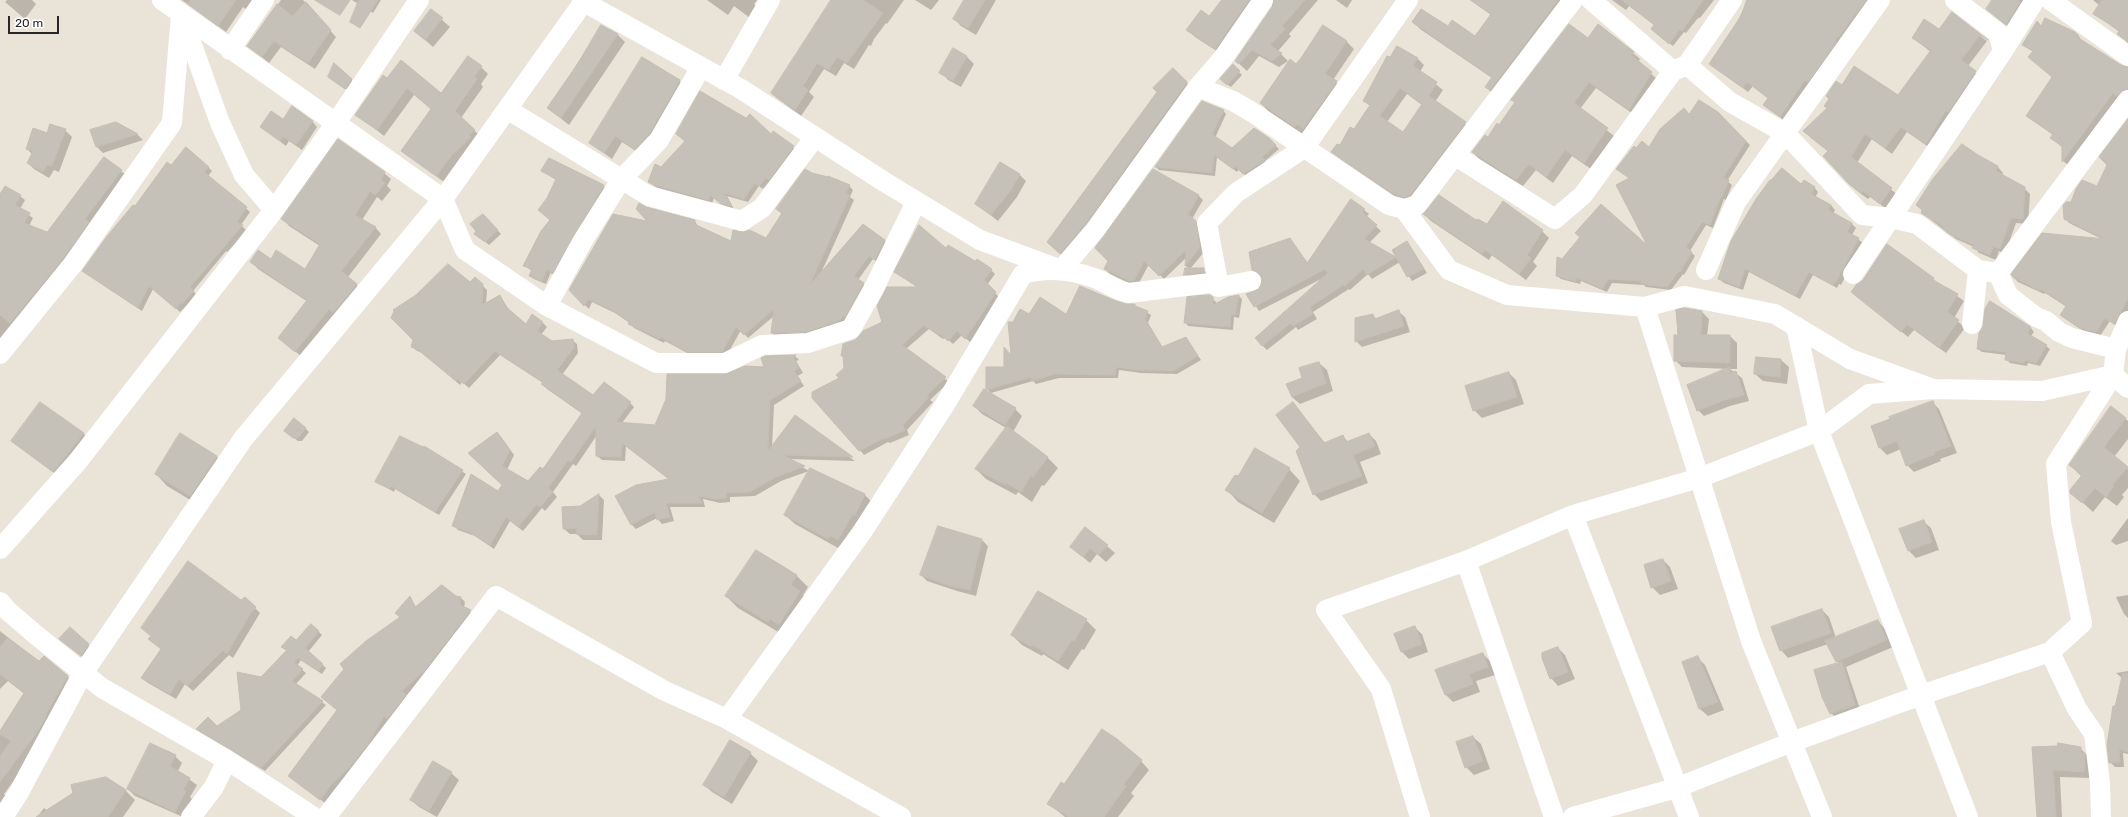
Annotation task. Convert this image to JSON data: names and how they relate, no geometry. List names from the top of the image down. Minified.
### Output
{"scale_bar":"20 m"}
